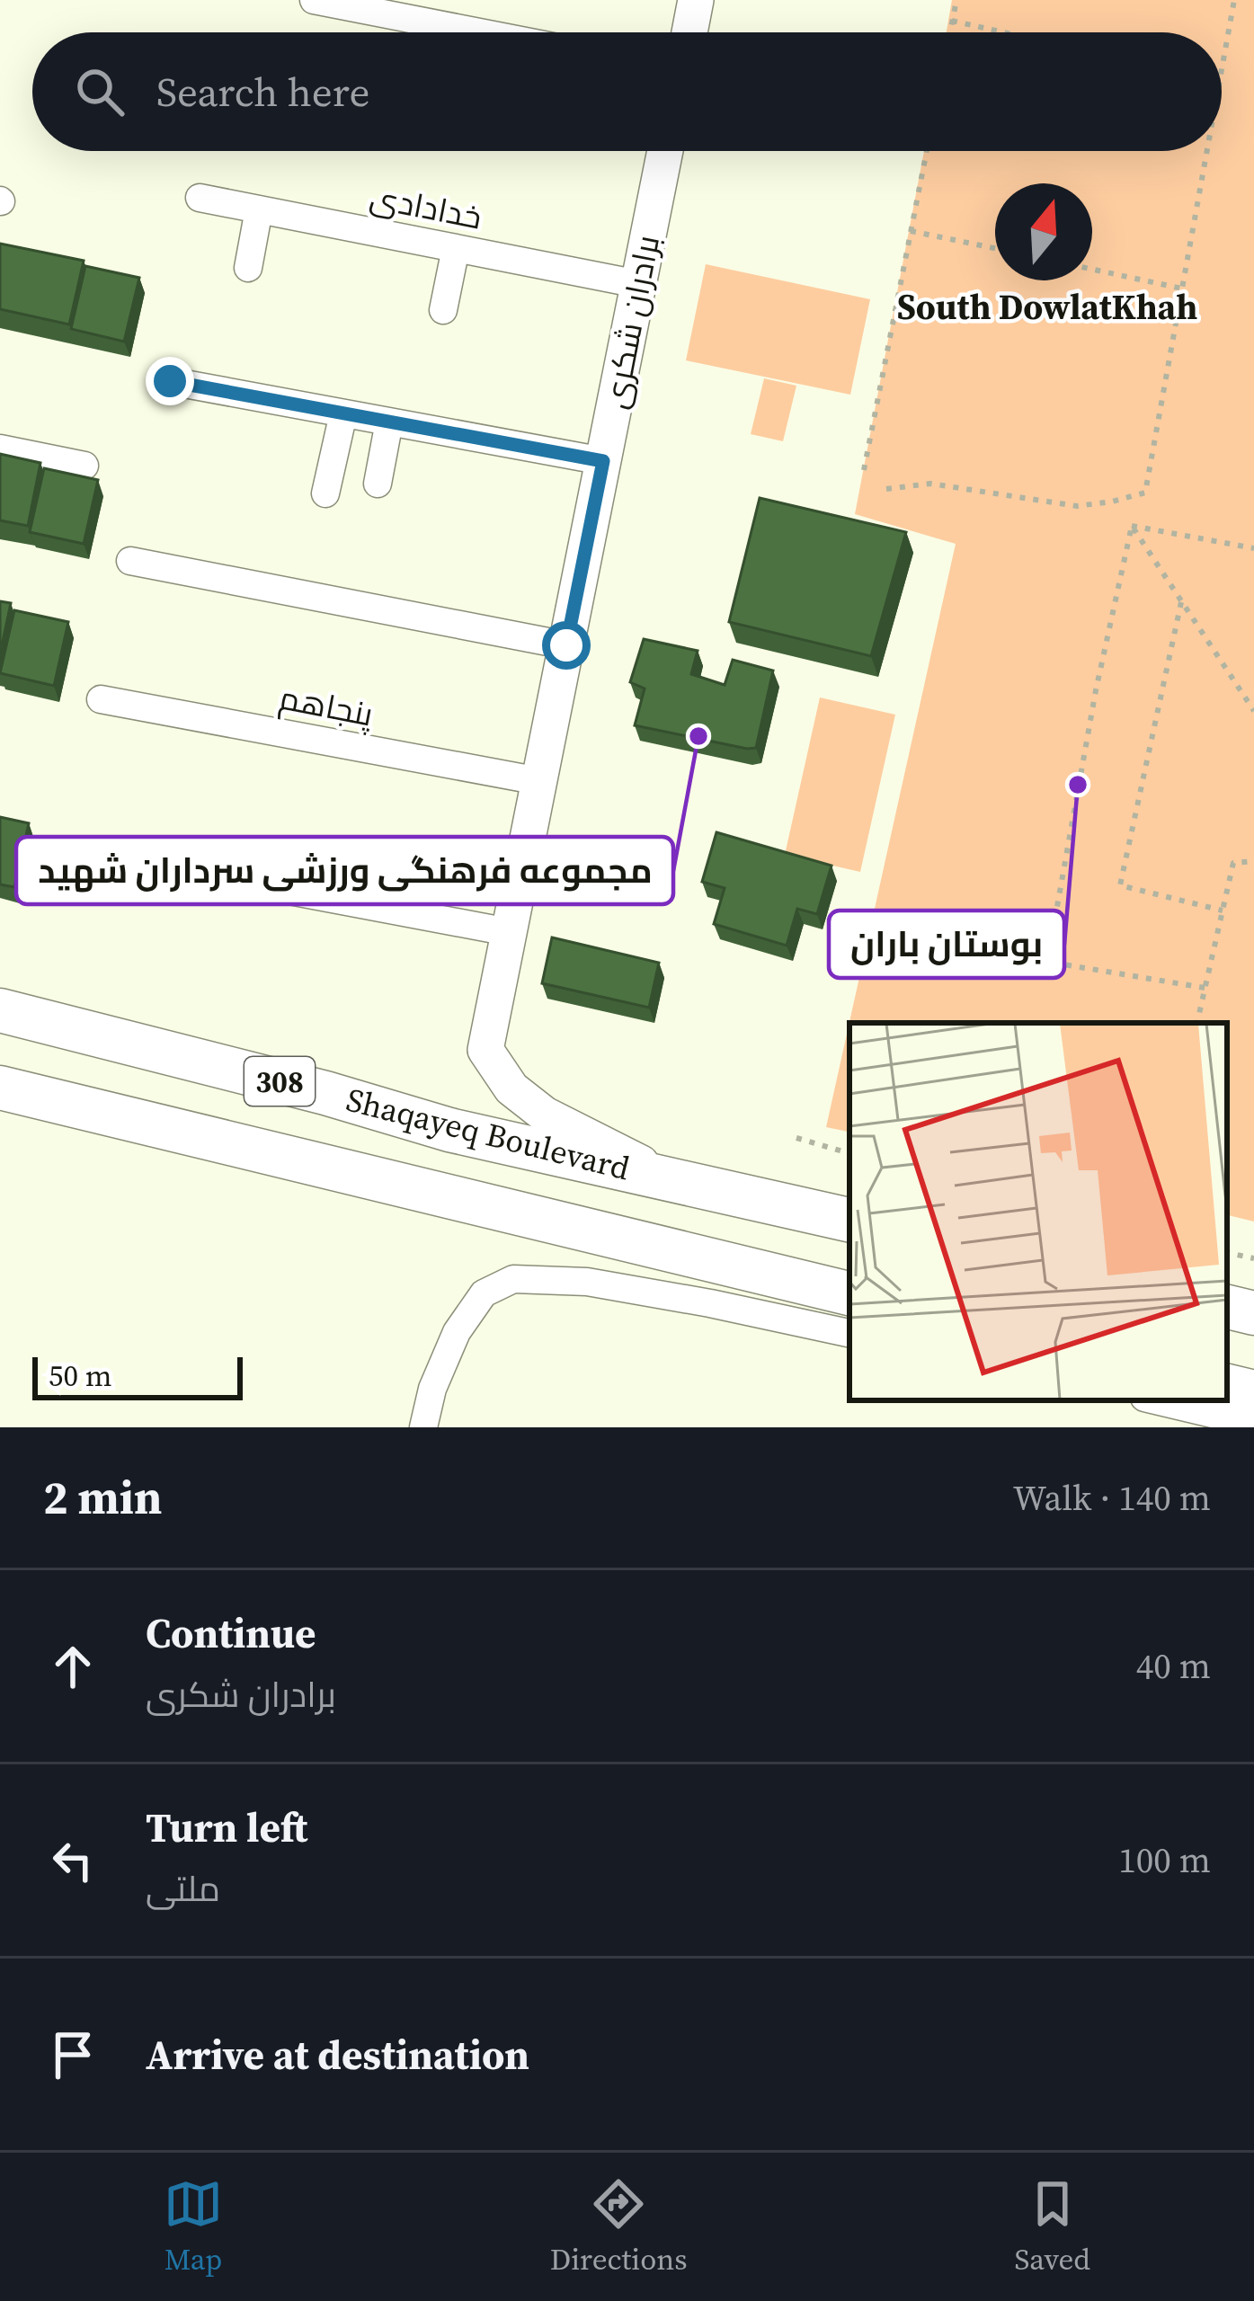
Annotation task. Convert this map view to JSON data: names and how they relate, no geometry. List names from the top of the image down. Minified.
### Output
{"streets":{"main road":["308","Shaqayeq Boulevard"],"street":["خدادادی","برادران شکری","پنجاهم"]},"crossings":[["خدادادی","برادران شکری"],["برادران شکری","پنجاهم"],["برادران شکری","Shaqayeq Boulevard"]],"districts":["South DowlatKhah"],"places":["مجموعه فرهنگی ورزشی سرداران شهید","بوستان باران"],"scale_bar":"50 m","north":"top","page":{"search":"Search here","scale":"50 m","heading":["2 min","Walk · 140 m"],"list":[["Continue","برادران شکری","40 m"],["Turn left","ملتی","100 m"],"Arrive at destination"],"nav":["Map","Directions","Saved"]}}
